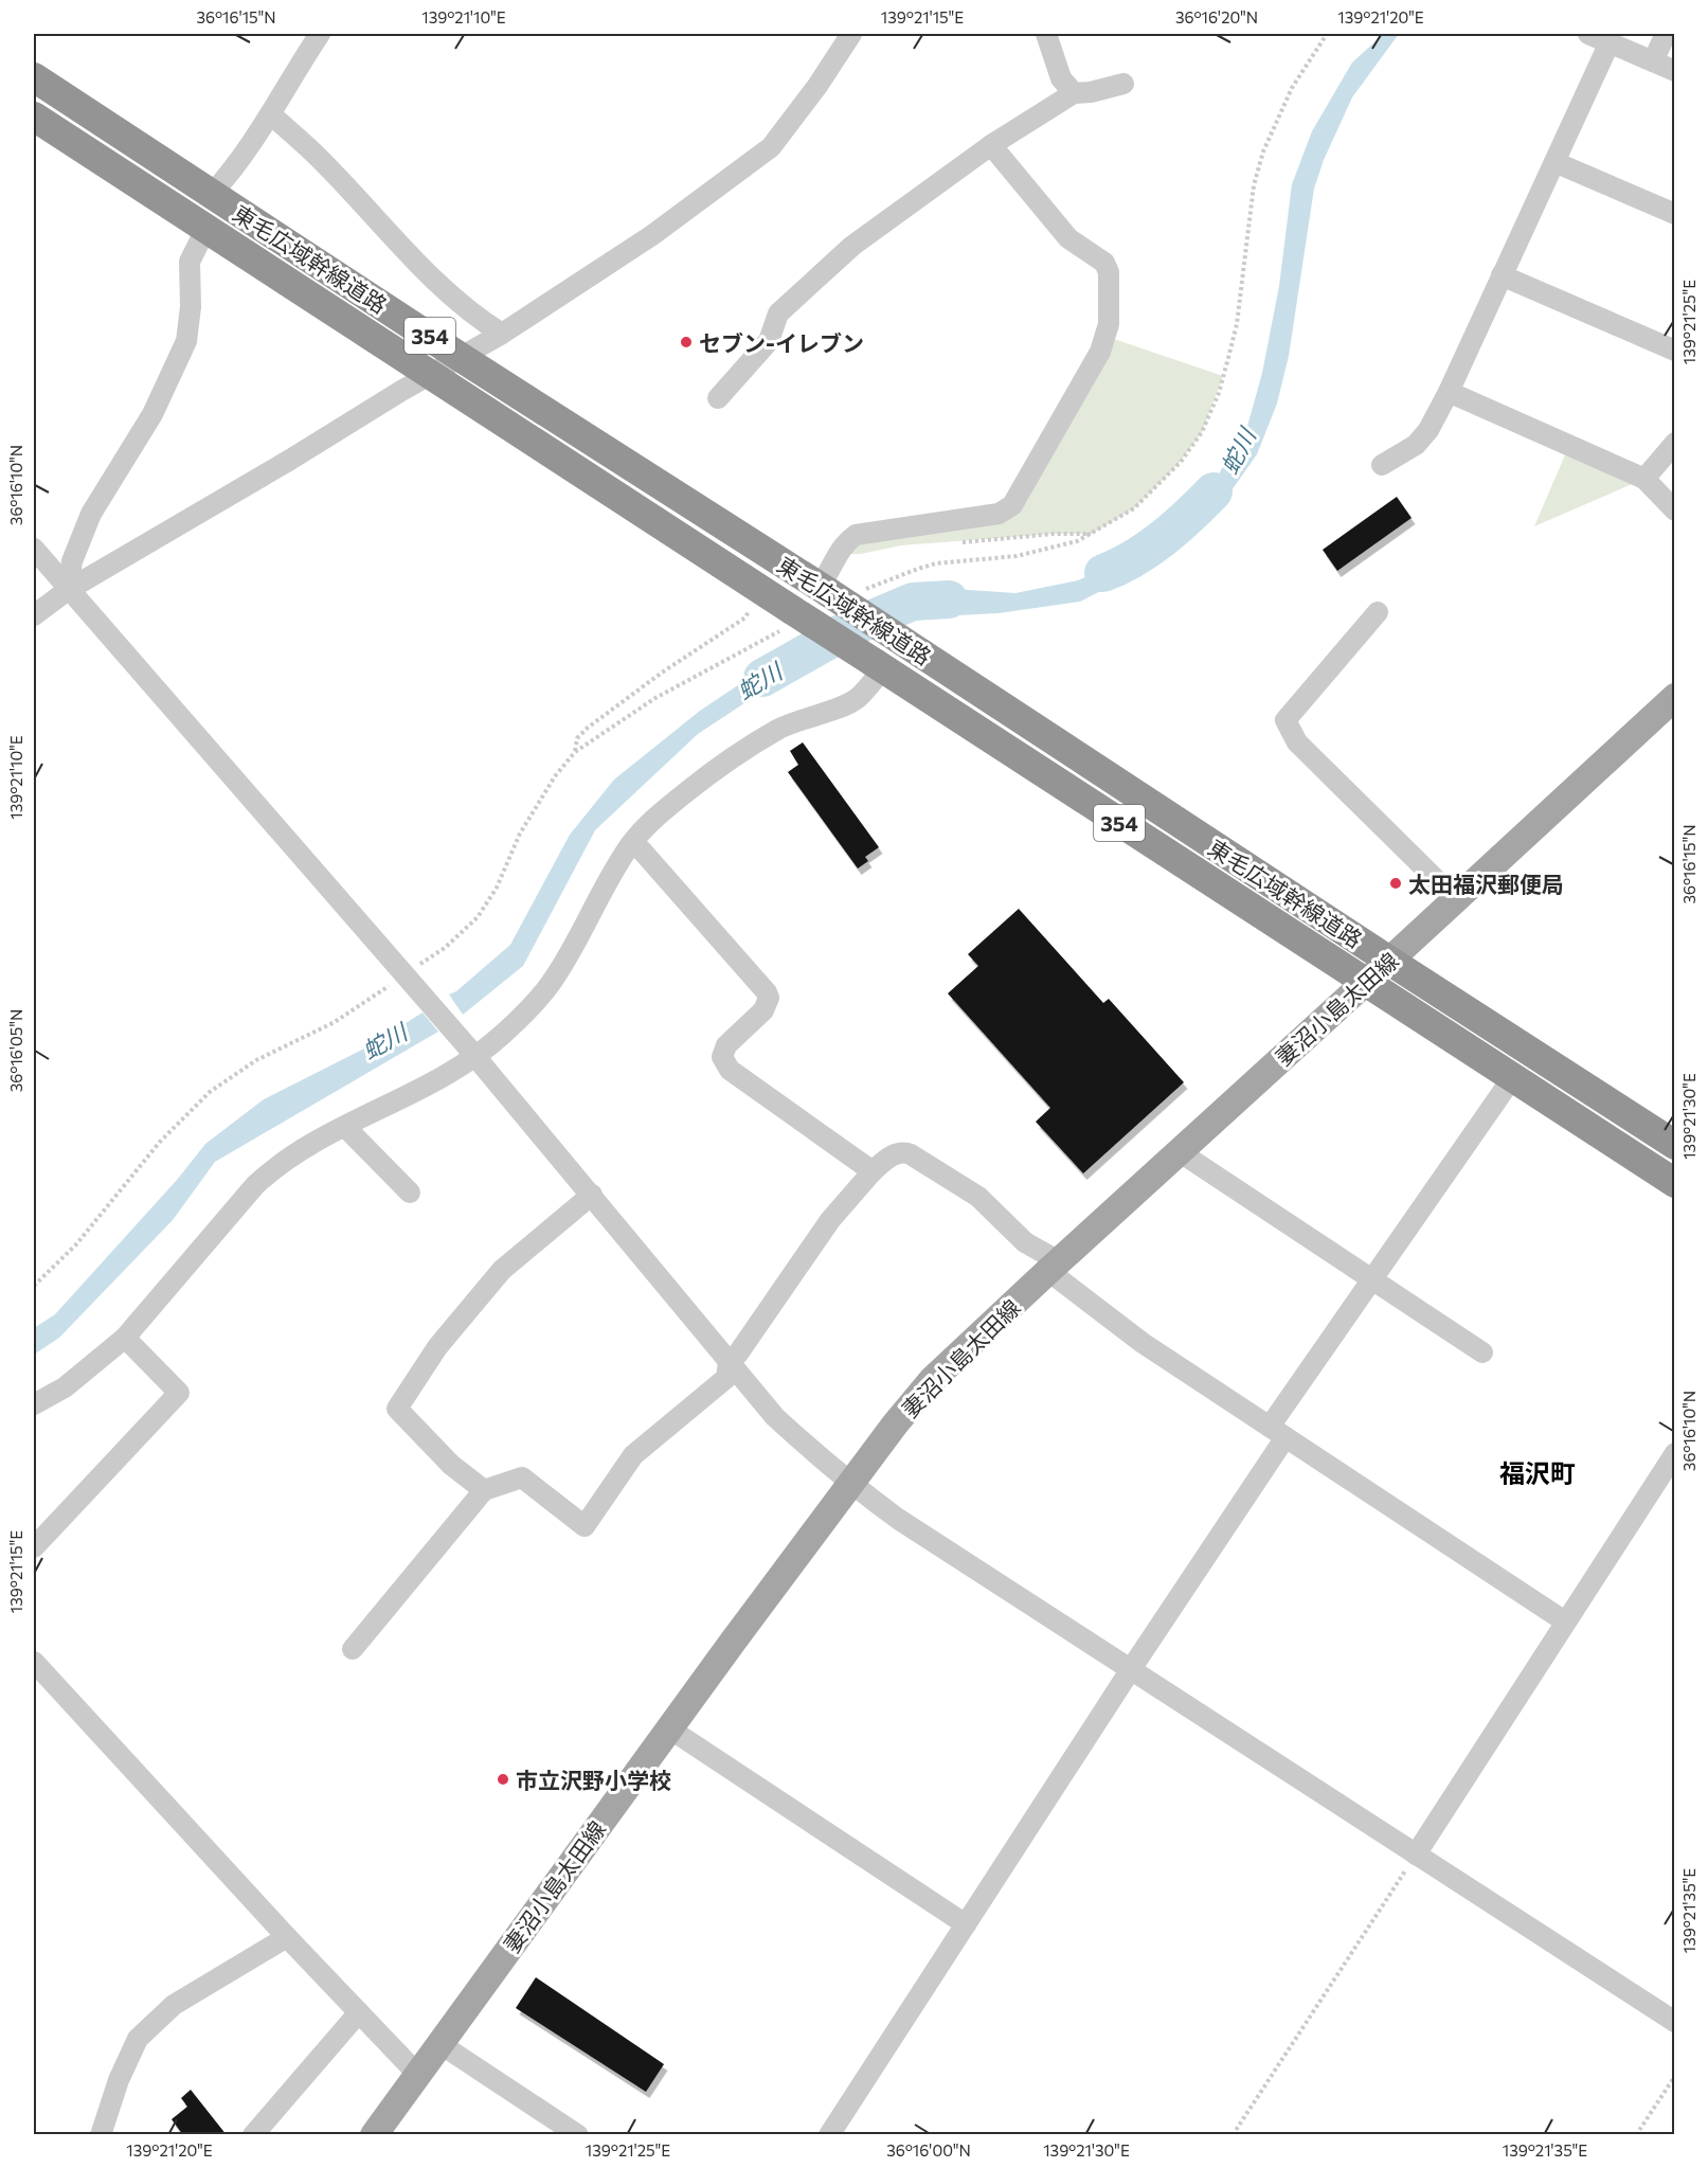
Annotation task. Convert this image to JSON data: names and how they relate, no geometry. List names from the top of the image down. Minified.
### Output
{"streets":{"highway":["東毛広域幹線道路","354"],"main road":["妻沼小島太田線"]},"crossings":[["東毛広域幹線道路","妻沼小島太田線"]],"districts":["福沢町"],"water":["蛇川"],"places":["セブン-イレブン","太田福沢郵便局","市立沢野小学校"],"coordinates":["36°16'15\"N","139°21'10\"E","139°21'15\"E","36°16'20\"N","139°21'20\"E","139°21'25\"E","36°16'10\"N","36°16'05\"N","139°21'30\"E","139°21'35\"E","36°16'00\"N"]}
